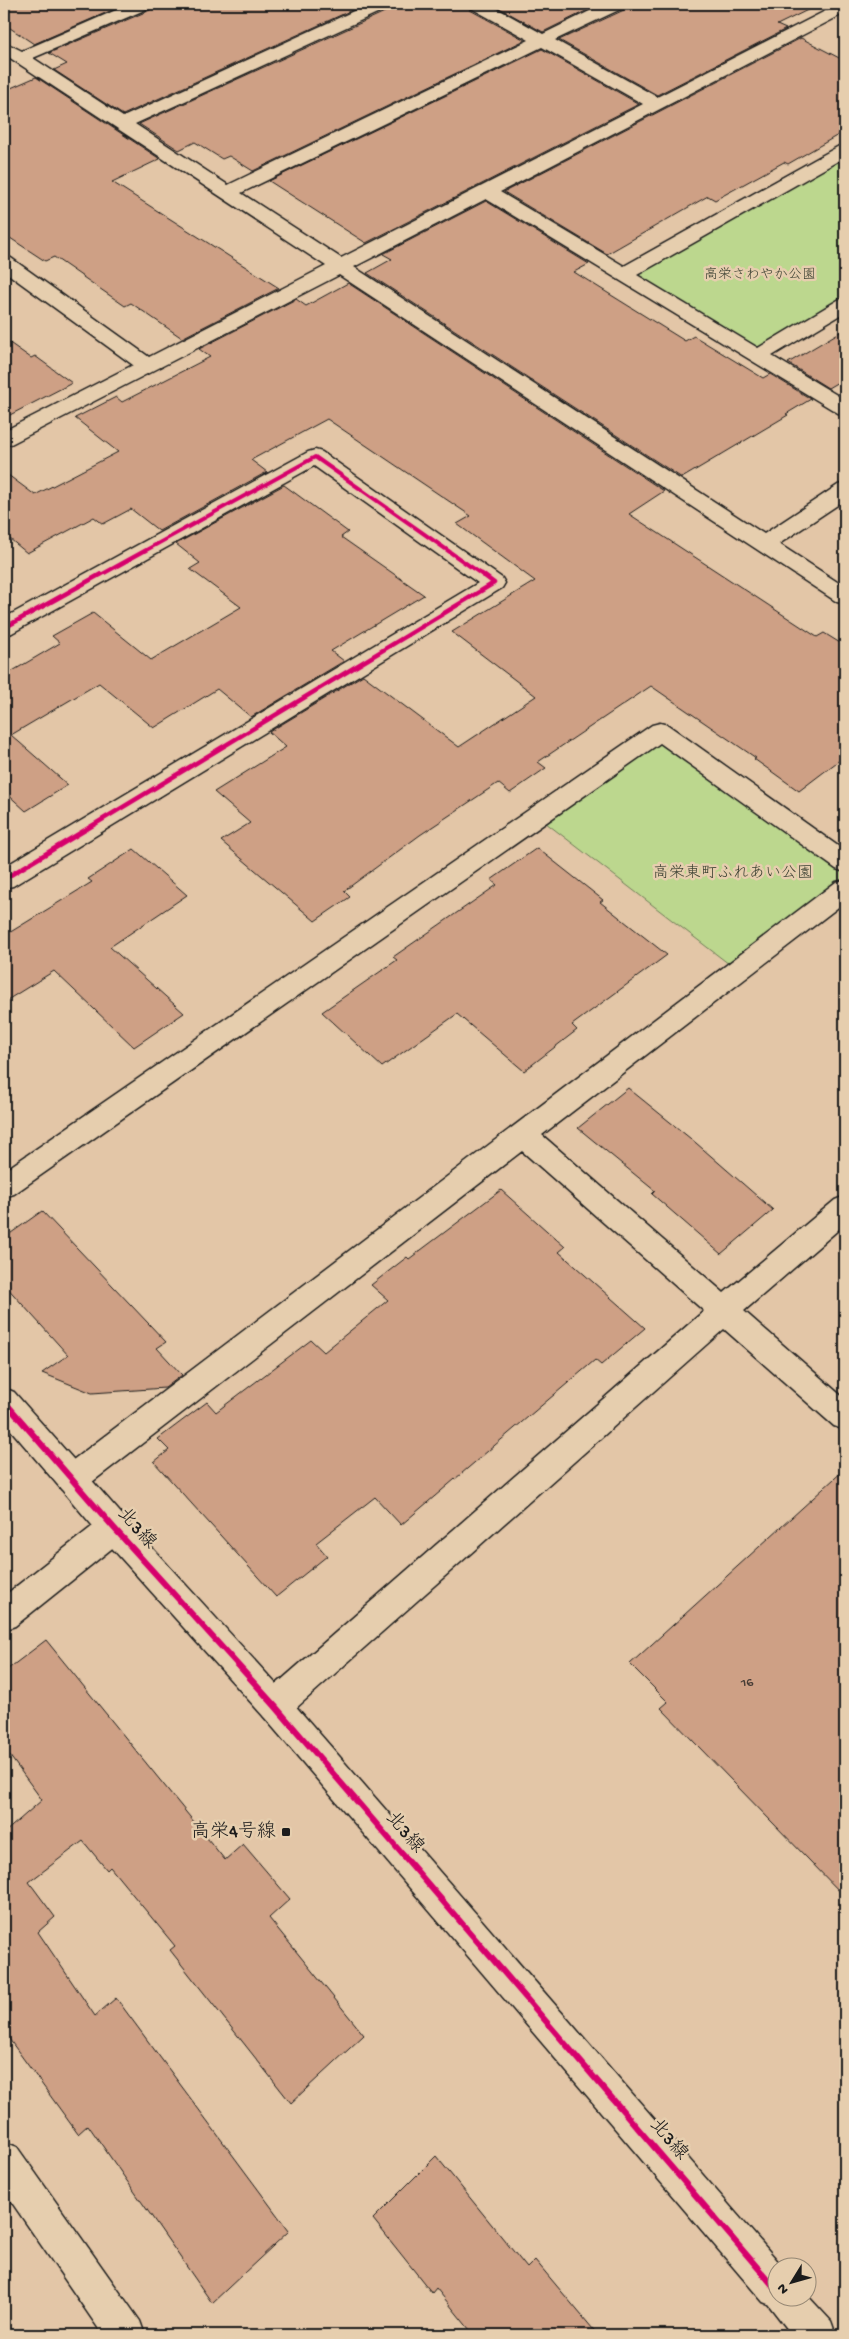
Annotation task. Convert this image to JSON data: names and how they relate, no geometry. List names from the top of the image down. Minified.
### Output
{"streets":{"street":["北3線"]},"parks":["高栄さわやか公園","高栄東町ふれあい公園"],"places":{"transit":["高栄4号線"]},"house_numbers":["16"],"north":"bottom left"}
